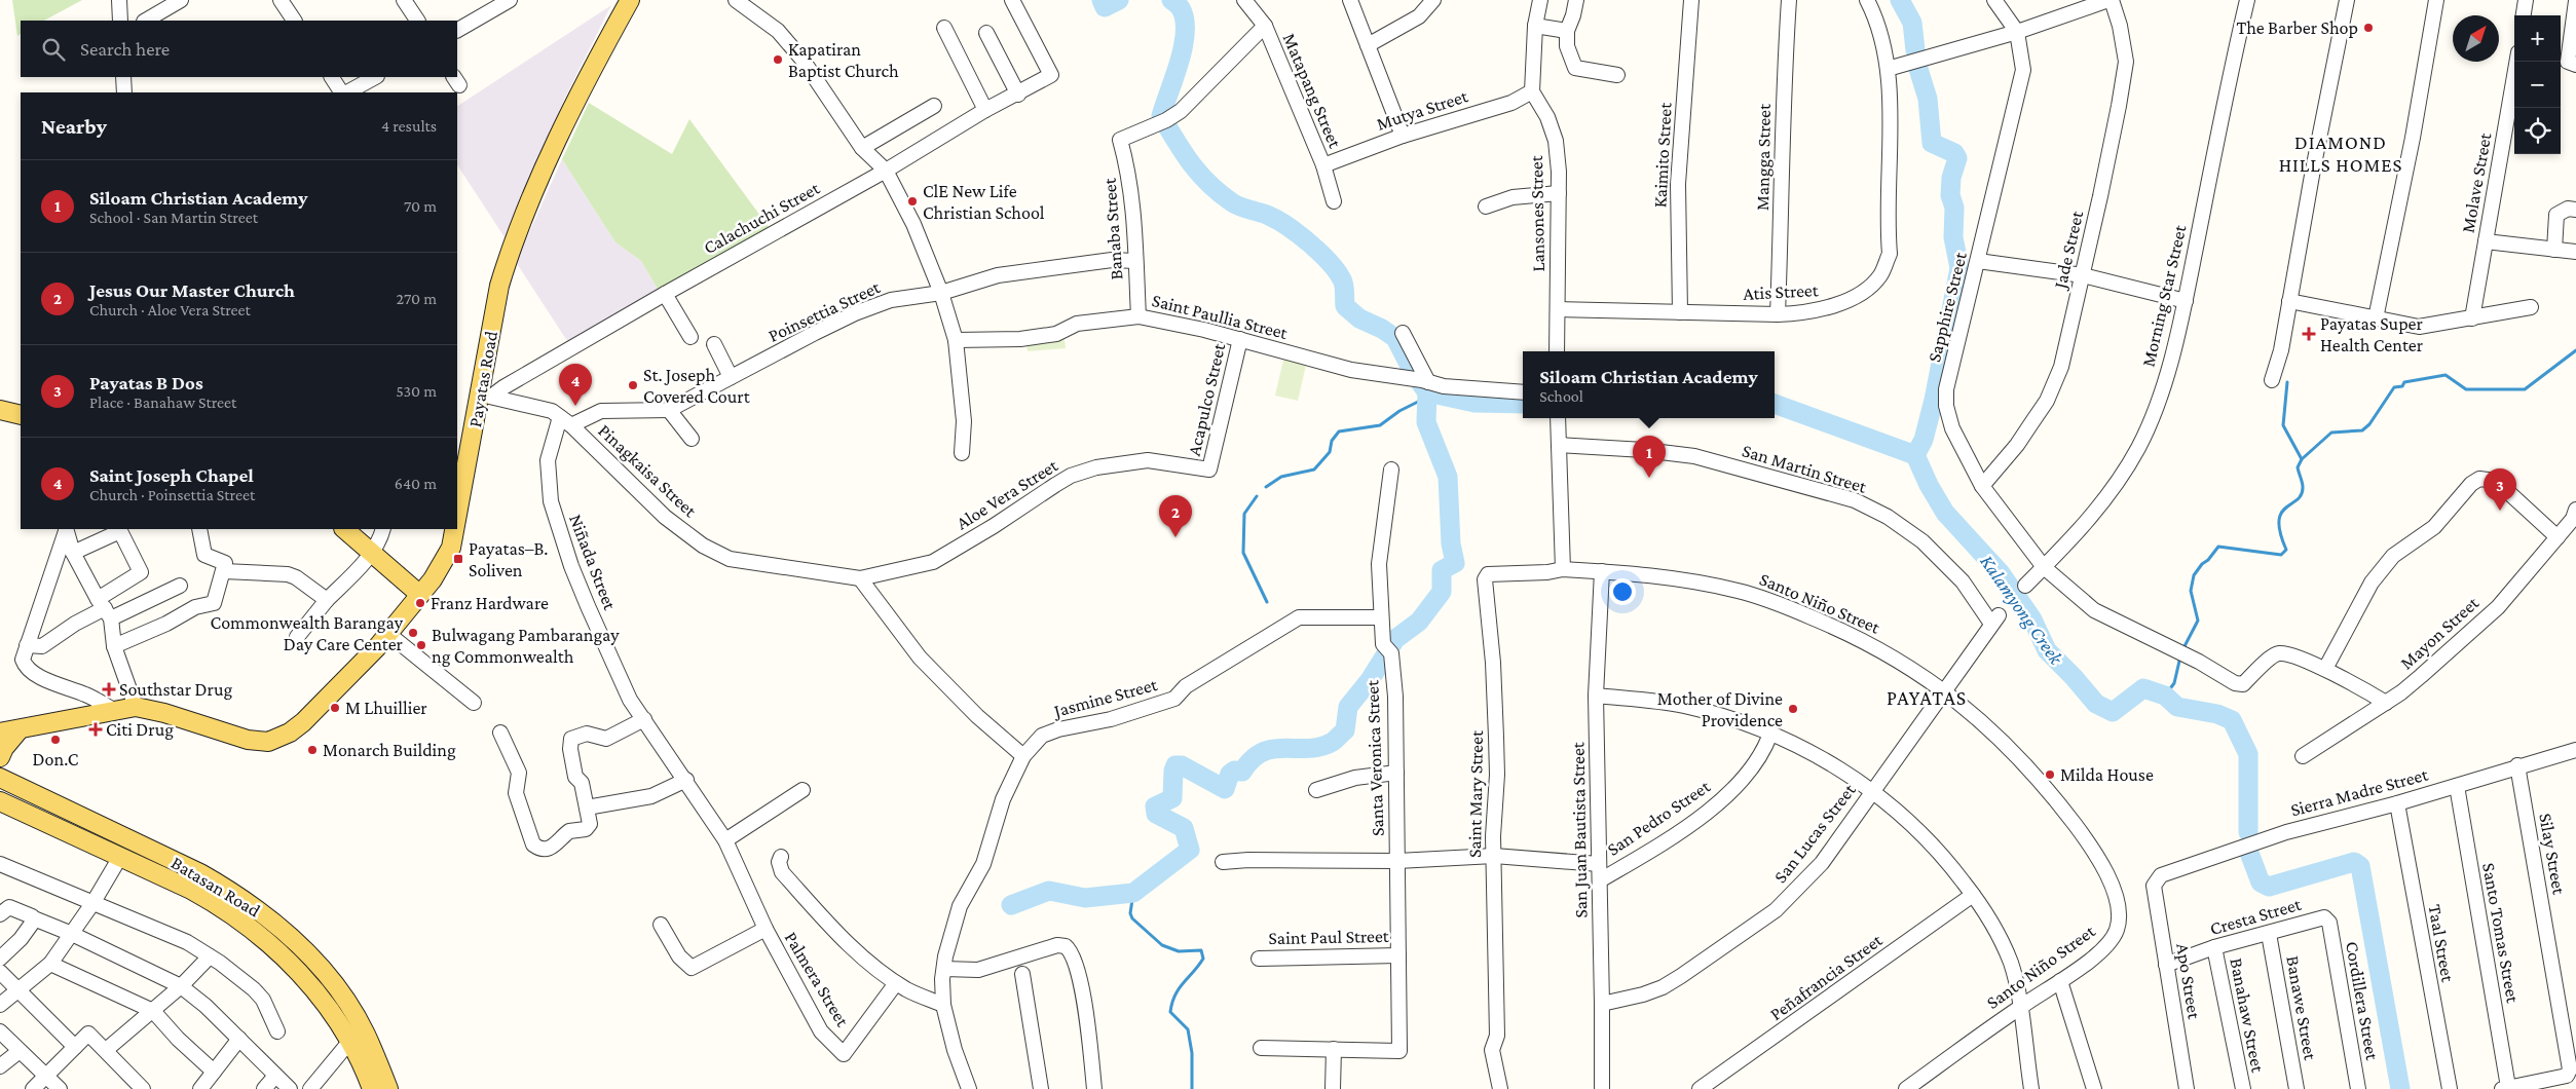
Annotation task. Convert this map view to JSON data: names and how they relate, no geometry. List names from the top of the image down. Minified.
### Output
{"streets":{"main road":["Payatas Road","Batasan Road"],"street":["Matapang Street","Mutya Street","Kaimito Street","Mangga Street","Molave Street","Lansones Street","Calachuchi Street","Banaba Street","Jade Street","Atis Street","Morning Star Street","Sapphire Street","Poinsettia Street","Saint Paullia Street","Acapulco Street","San Martin Street","Pinagkaisa Street","Aloe Vera Street","Niñada Street","Santo Niño Street","Mayon Street","Jasmine Street","Santa Veronica Street","Sierra Madre Street","Saint Mary Street","San Pedro Street","San Juan Bautista Street","San Lucas Street","Silay Street","Cresta Street","Santo Tomas Street","Saint Paul Street","Taal Street","Peñafrancia Street","Palmera Street","Apo Street","Cordillera Street","Banawe Street","Banahaw Street"]},"crossings":[["Matapang Street","Mutya Street"],["Matapang Street","Banaba Street"],["Mutya Street","Lansones Street"],["Kaimito Street","Atis Street"],["Mangga Street","Atis Street"],["Lansones Street","Atis Street"],["Calachuchi Street","Payatas Road"],["Calachuchi Street","Pinagkaisa Street"],["Banaba Street","Poinsettia Street"],["Banaba Street","Saint Paullia Street"],["Jade Street","Sapphire Street"],["Morning Star Street","Sapphire Street"],["Poinsettia Street","Pinagkaisa Street"],["Poinsettia Street","Niñada Street"],["Saint Paullia Street","Acapulco Street"],["Payatas Road","Pinagkaisa Street"],["Acapulco Street","Aloe Vera Street"],["San Martin Street","San Lucas Street"],["Pinagkaisa Street","Aloe Vera Street"],["Pinagkaisa Street","Niñada Street"],["Niñada Street","Palmera Street"],["Santo Niño Street","Saint Mary Street"],["Santo Niño Street","San Juan Bautista Street"],["Santo Niño Street","San Lucas Street"],["Jasmine Street","Santa Veronica Street"],["Santa Veronica Street","Saint Paul Street"],["Sierra Madre Street","Silay Street"],["Sierra Madre Street","Santo Tomas Street"],["Sierra Madre Street","Taal Street"],["Sierra Madre Street","Apo Street"],["San Pedro Street","San Juan Bautista Street"],["San Juan Bautista Street","San Lucas Street"],["Silay Street","Santo Tomas Street"],["Cresta Street","Apo Street"],["Cresta Street","Cordillera Street"],["Cresta Street","Banawe Street"],["Cresta Street","Banahaw Street"]],"districts":["DIAMOND HILLS HOMES","PAYATAS"],"water":["Kalamyong Creek"],"places":{"other":["The Barber Shop","Kapatiran Baptist Church","ClE New Life Christian School","St. Joseph Covered Court","Franz Hardware","Commonwealth Barangay Day Care Center","Bulwagang Pambarangay ng Commonwealth","M Lhuillier","Mother of Divine Providence","Don.C","Monarch Building","Milda House"],"health":["Payatas Super Health Center","Southstar Drug","Citi Drug"],"transit":["Payatas–B. Soliven"]},"north":"top right","page":{"map_buttons":["+","−"],"search":"Search here","heading":["Nearby","4 results"],"list":[{"mark":"1","name":"Siloam Christian Academy","note":"School · San Martin Street","value":"70 m"},{"mark":"2","name":"Jesus Our Master Church","note":"Church · Aloe Vera Street","value":"270 m"},{"mark":"3","name":"Payatas B Dos","note":"Place · Banahaw Street","value":"530 m"},{"mark":"4","name":"Saint Joseph Chapel","note":"Church · Poinsettia Street","value":"640 m"}],"popup":["Siloam Christian Academy","School"],"pins":["4","1","3","2"]}}
